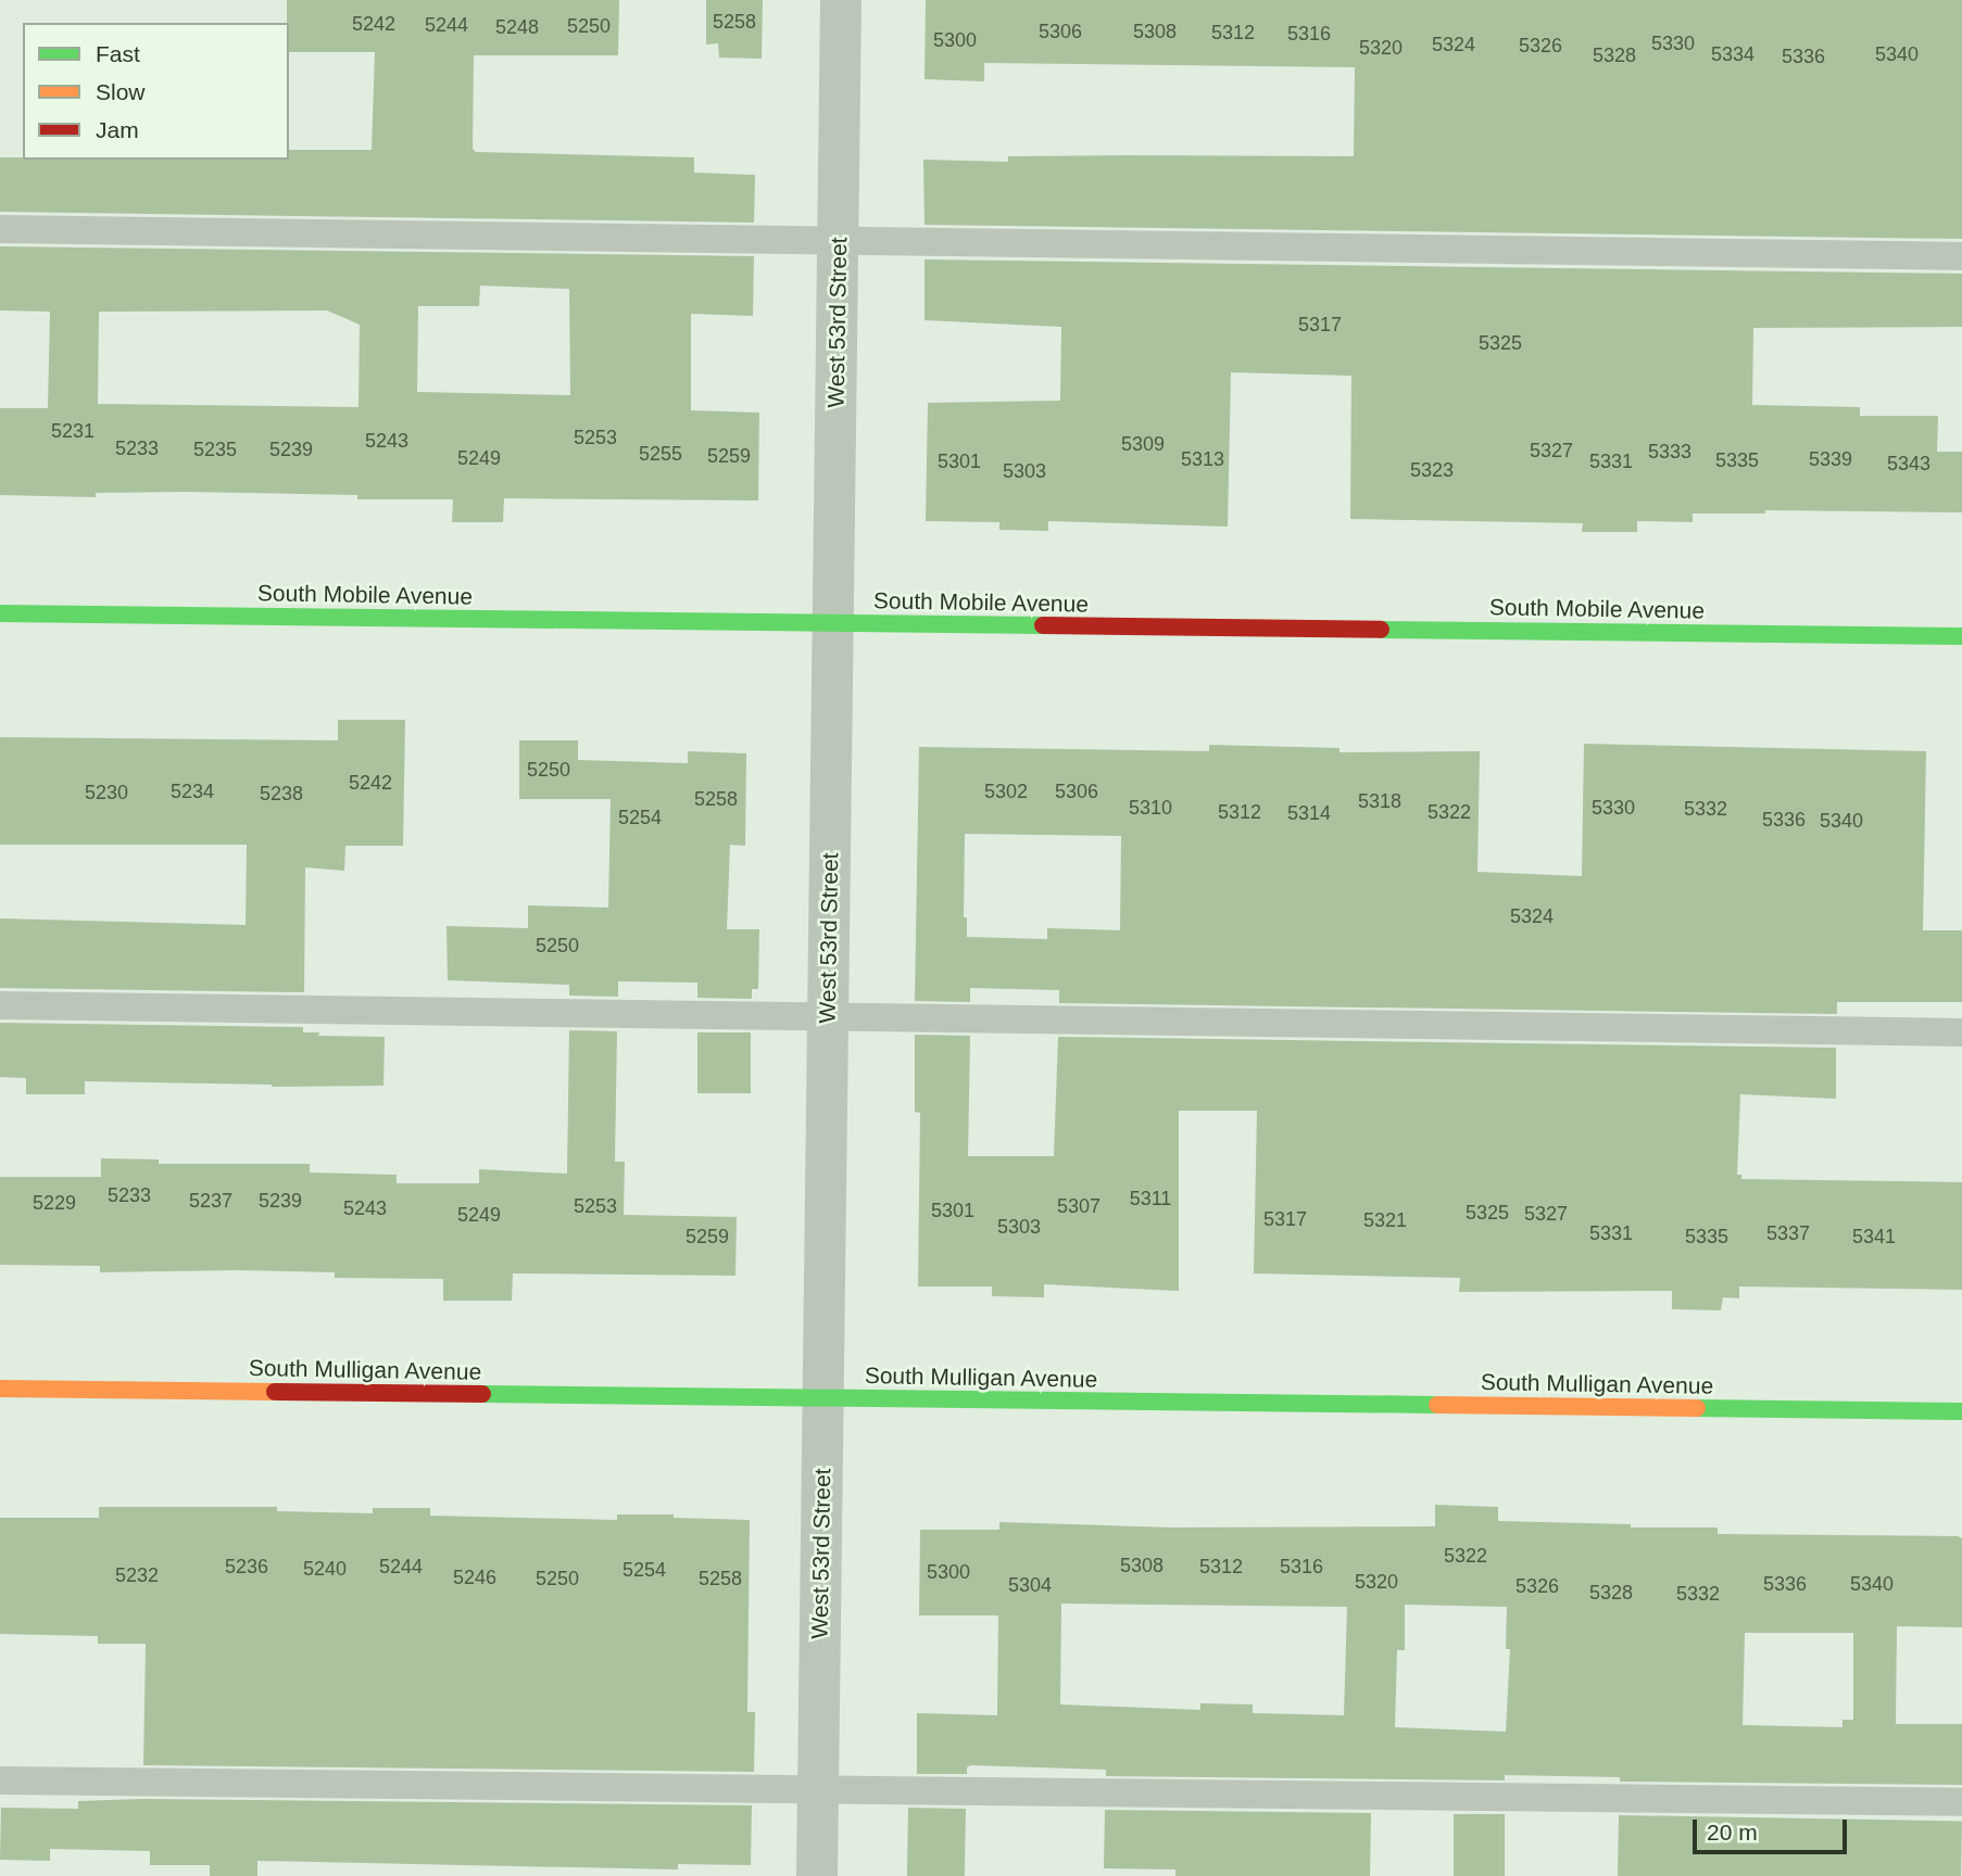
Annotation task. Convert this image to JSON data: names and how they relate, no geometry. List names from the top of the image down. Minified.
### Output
{"streets":{"street":["West 53rd Street","South Mobile Avenue","South Mulligan Avenue"]},"crossings":[["West 53rd Street","South Mobile Avenue"],["West 53rd Street","South Mulligan Avenue"]],"house_numbers":["5258","5242","5244","5250","5248","5306","5308","5312","5316","5300","5330","5324","5326","5320","5334","5340","5328","5336","5317","5325","5231","5253","5243","5309","5233","5235","5239","5327","5333","5255","5259","5249","5313","5339","5335","5301","5331","5343","5323","5303","5250","5242","5234","5302","5306","5230","5238","5258","5318","5310","5330","5332","5312","5322","5314","5254","5336","5340","5324","5250","5233","5311","5237","5239","5229","5253","5307","5243","5301","5325","5327","5249","5317","5321","5303","5331","5337","5259","5335","5341","5322","5308","5236","5244","5312","5316","5240","5254","5300","5232","5246","5250","5258","5320","5336","5340","5304","5326","5328","5332"],"legend":["Fast","Slow","Jam"],"scale_bar":"20 m"}
